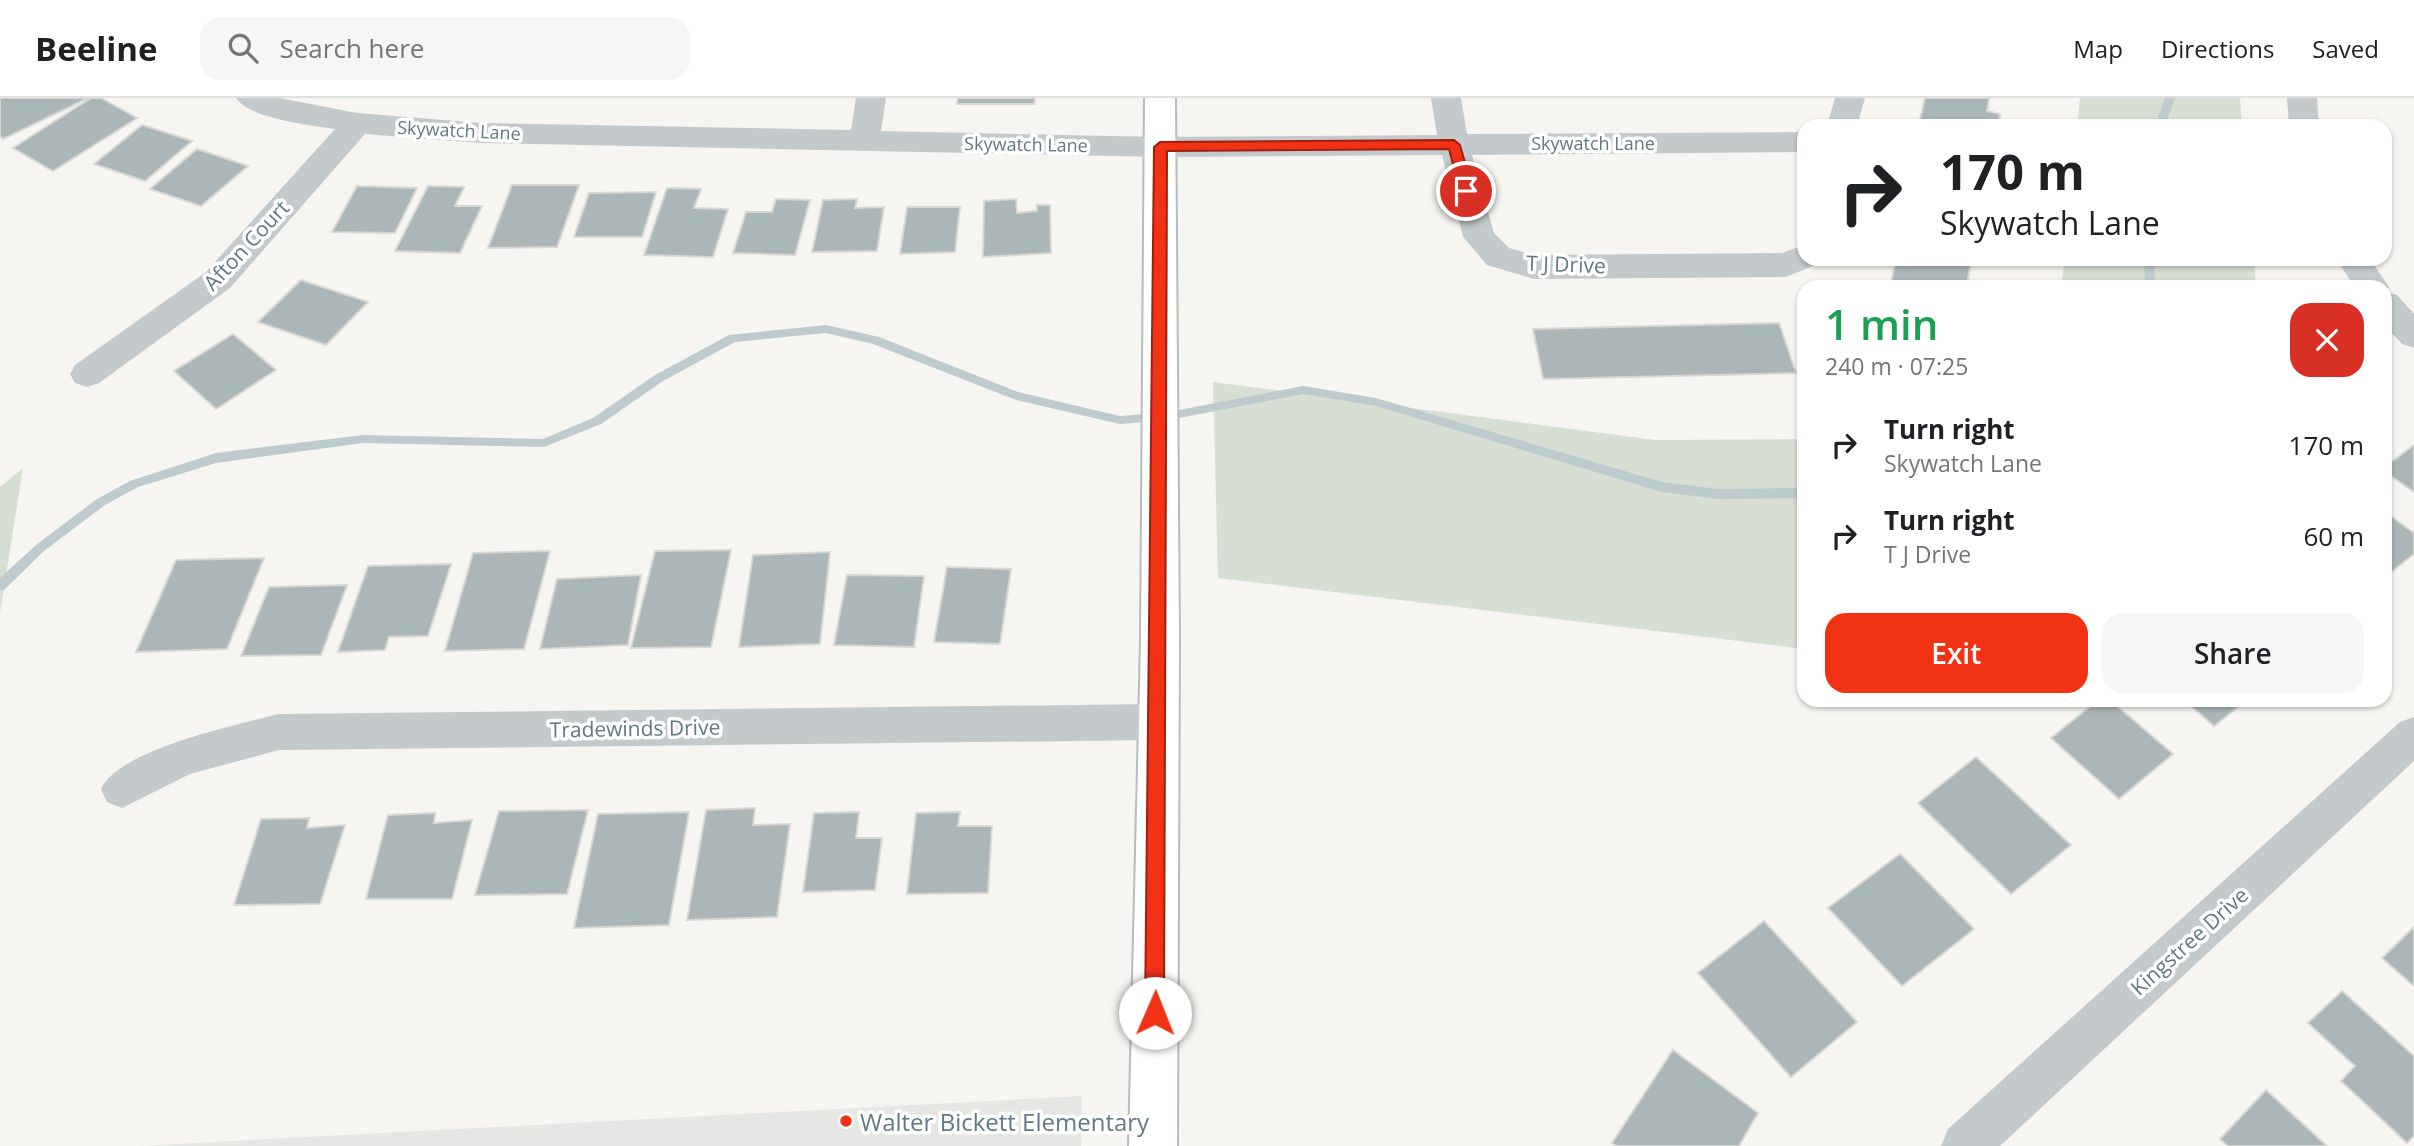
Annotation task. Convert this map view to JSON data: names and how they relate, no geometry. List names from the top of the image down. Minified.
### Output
{"streets":{"street":["Skywatch Lane","Afton Court","T J Drive","Tradewinds Drive","Kingstree Drive"]},"crossings":[["Skywatch Lane","Afton Court"],["Skywatch Lane","T J Drive"]],"places":["Walter Bickett Elementary"],"page":{"header":"Beeline","search":"Search here","nav":["Map","Directions","Saved"],"turn":["170 m","Skywatch Lane"],"heading":["1 min","240 m · 07:25"],"list":[{"name":"Turn right","note":"Skywatch Lane","value":"170 m"},{"name":"Turn right","note":"T J Drive","value":"60 m"}],"buttons":["Exit","Share"]}}
